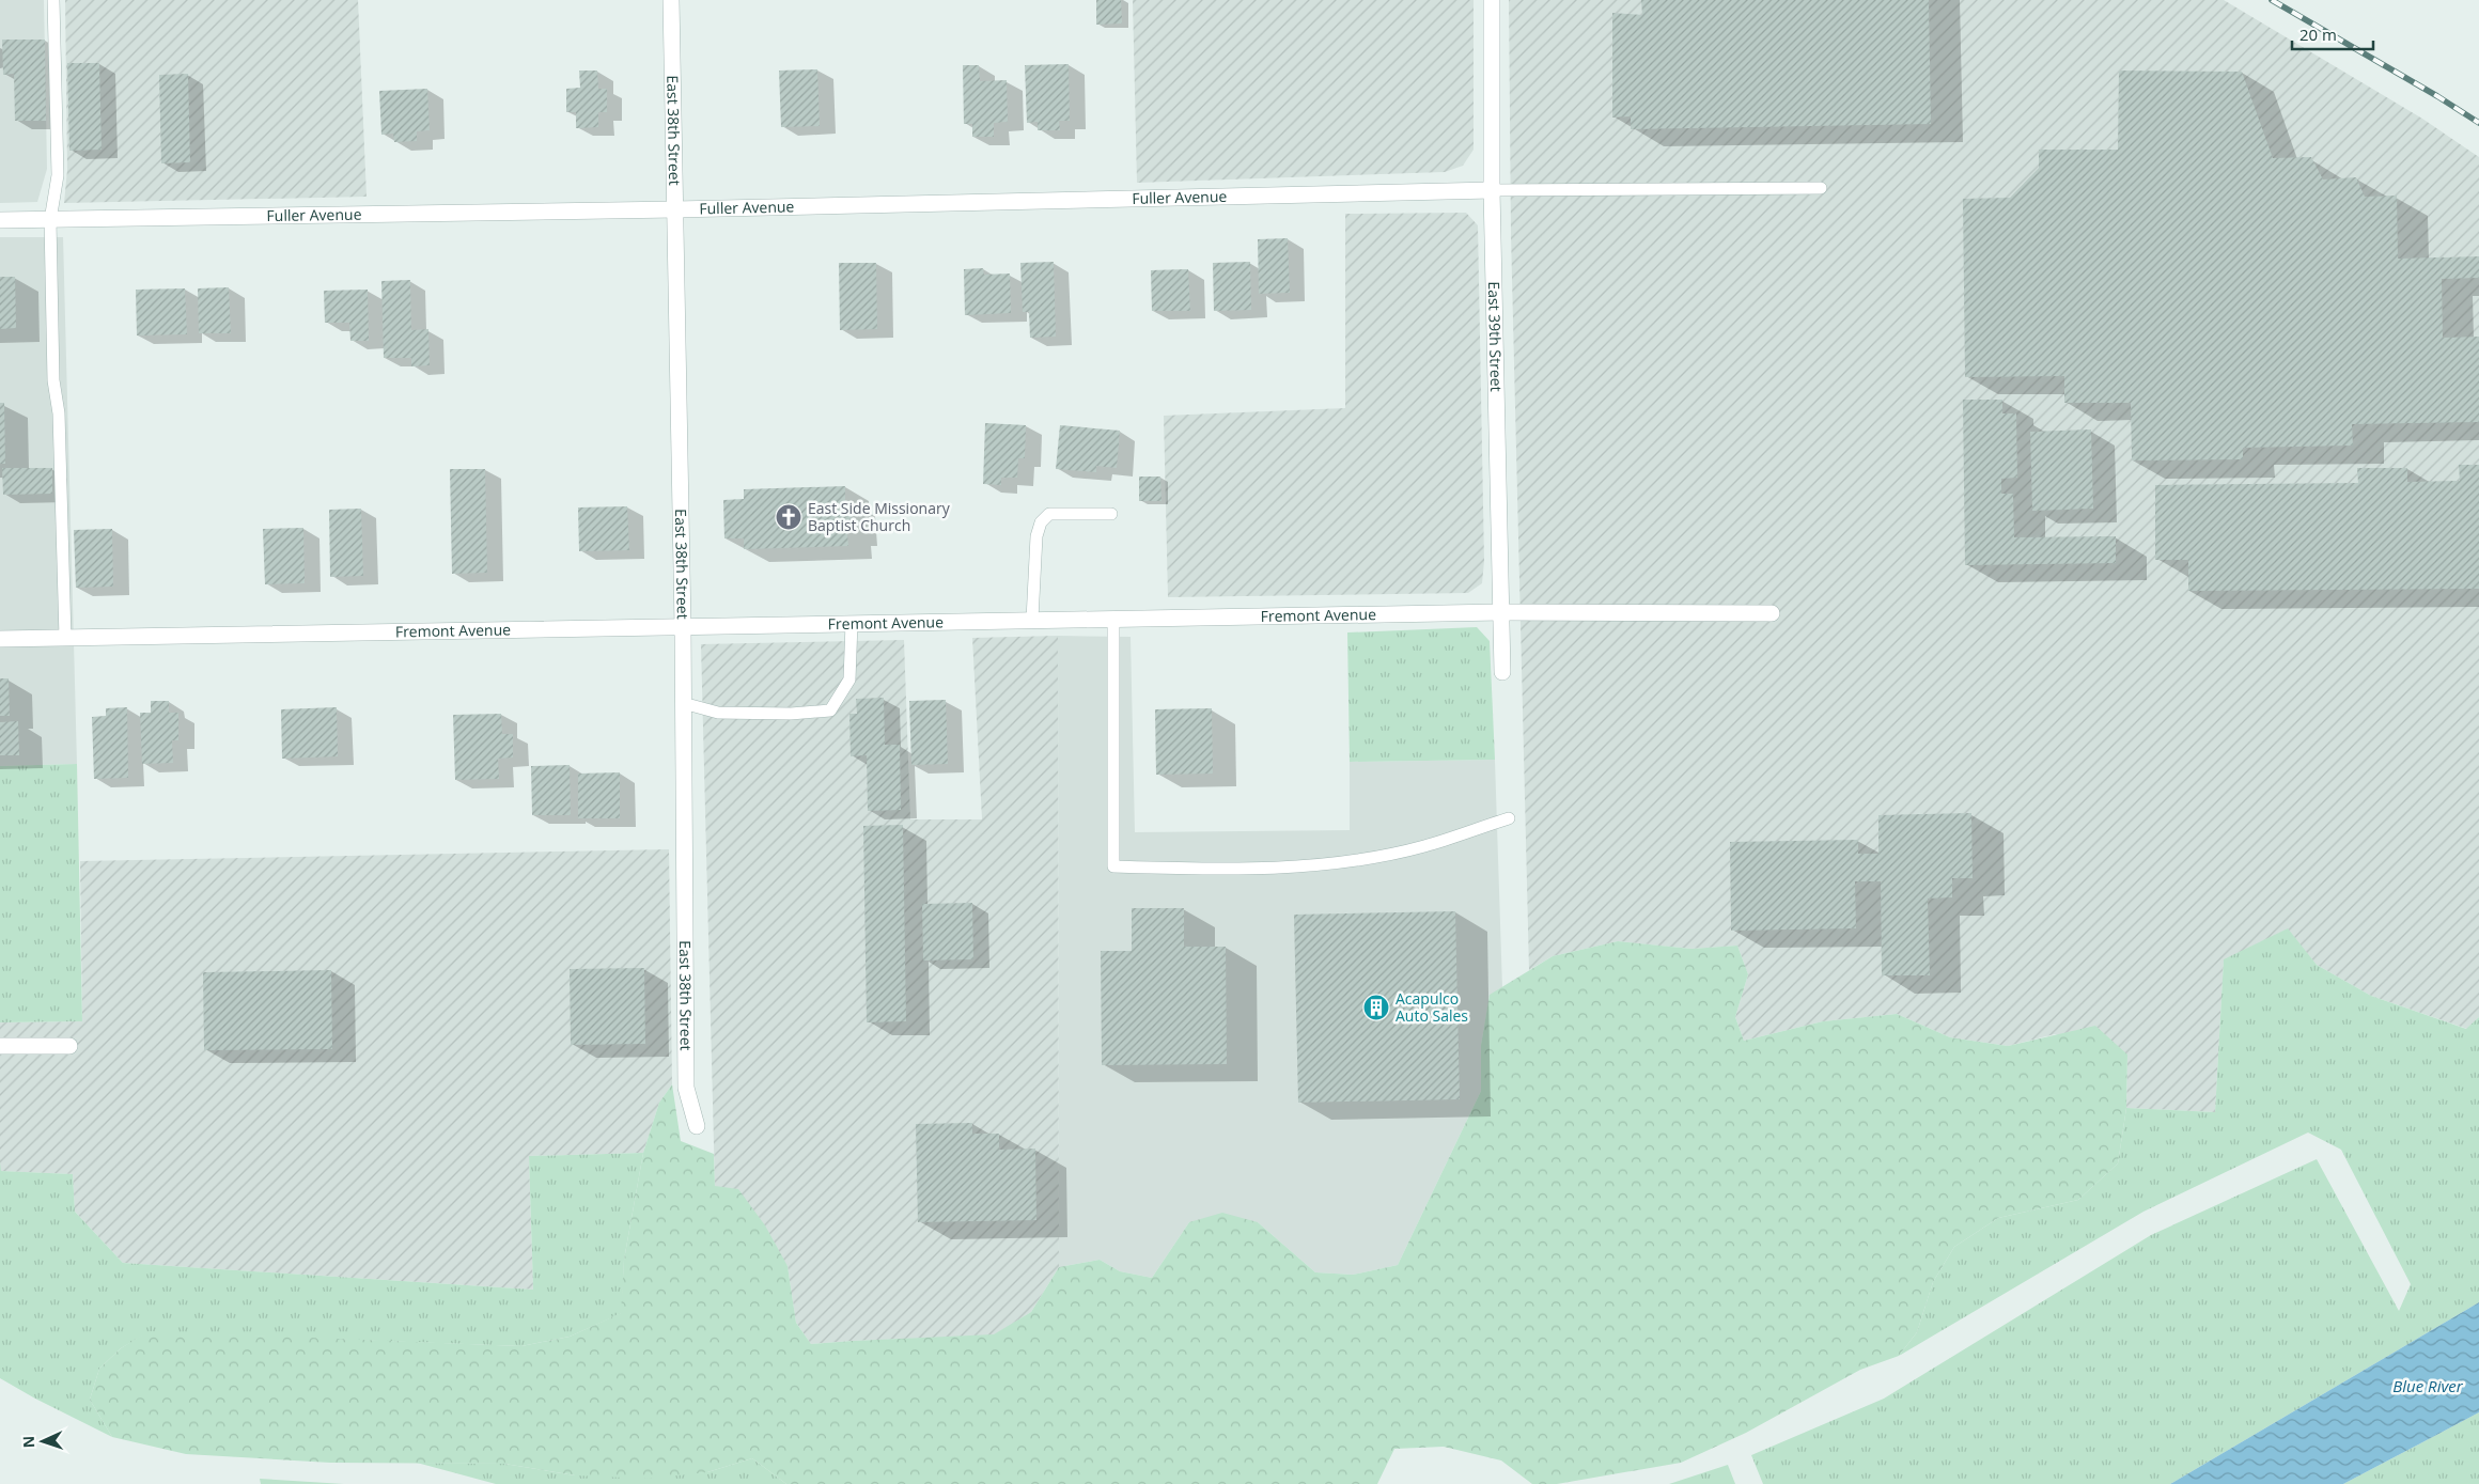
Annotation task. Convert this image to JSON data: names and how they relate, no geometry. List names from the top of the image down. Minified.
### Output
{"streets":{"street":["East 38th Street","Fuller Avenue","East 39th Street","Fremont Avenue"]},"crossings":[["East 38th Street","Fuller Avenue"],["East 38th Street","Fremont Avenue"],["Fuller Avenue","East 39th Street"],["East 39th Street","Fremont Avenue"]],"water":["Blue River"],"places":{"church":["East Side Missionary Baptist Church"],"building":["Acapulco Auto Sales"]},"scale_bar":"20 m","north":"left"}
